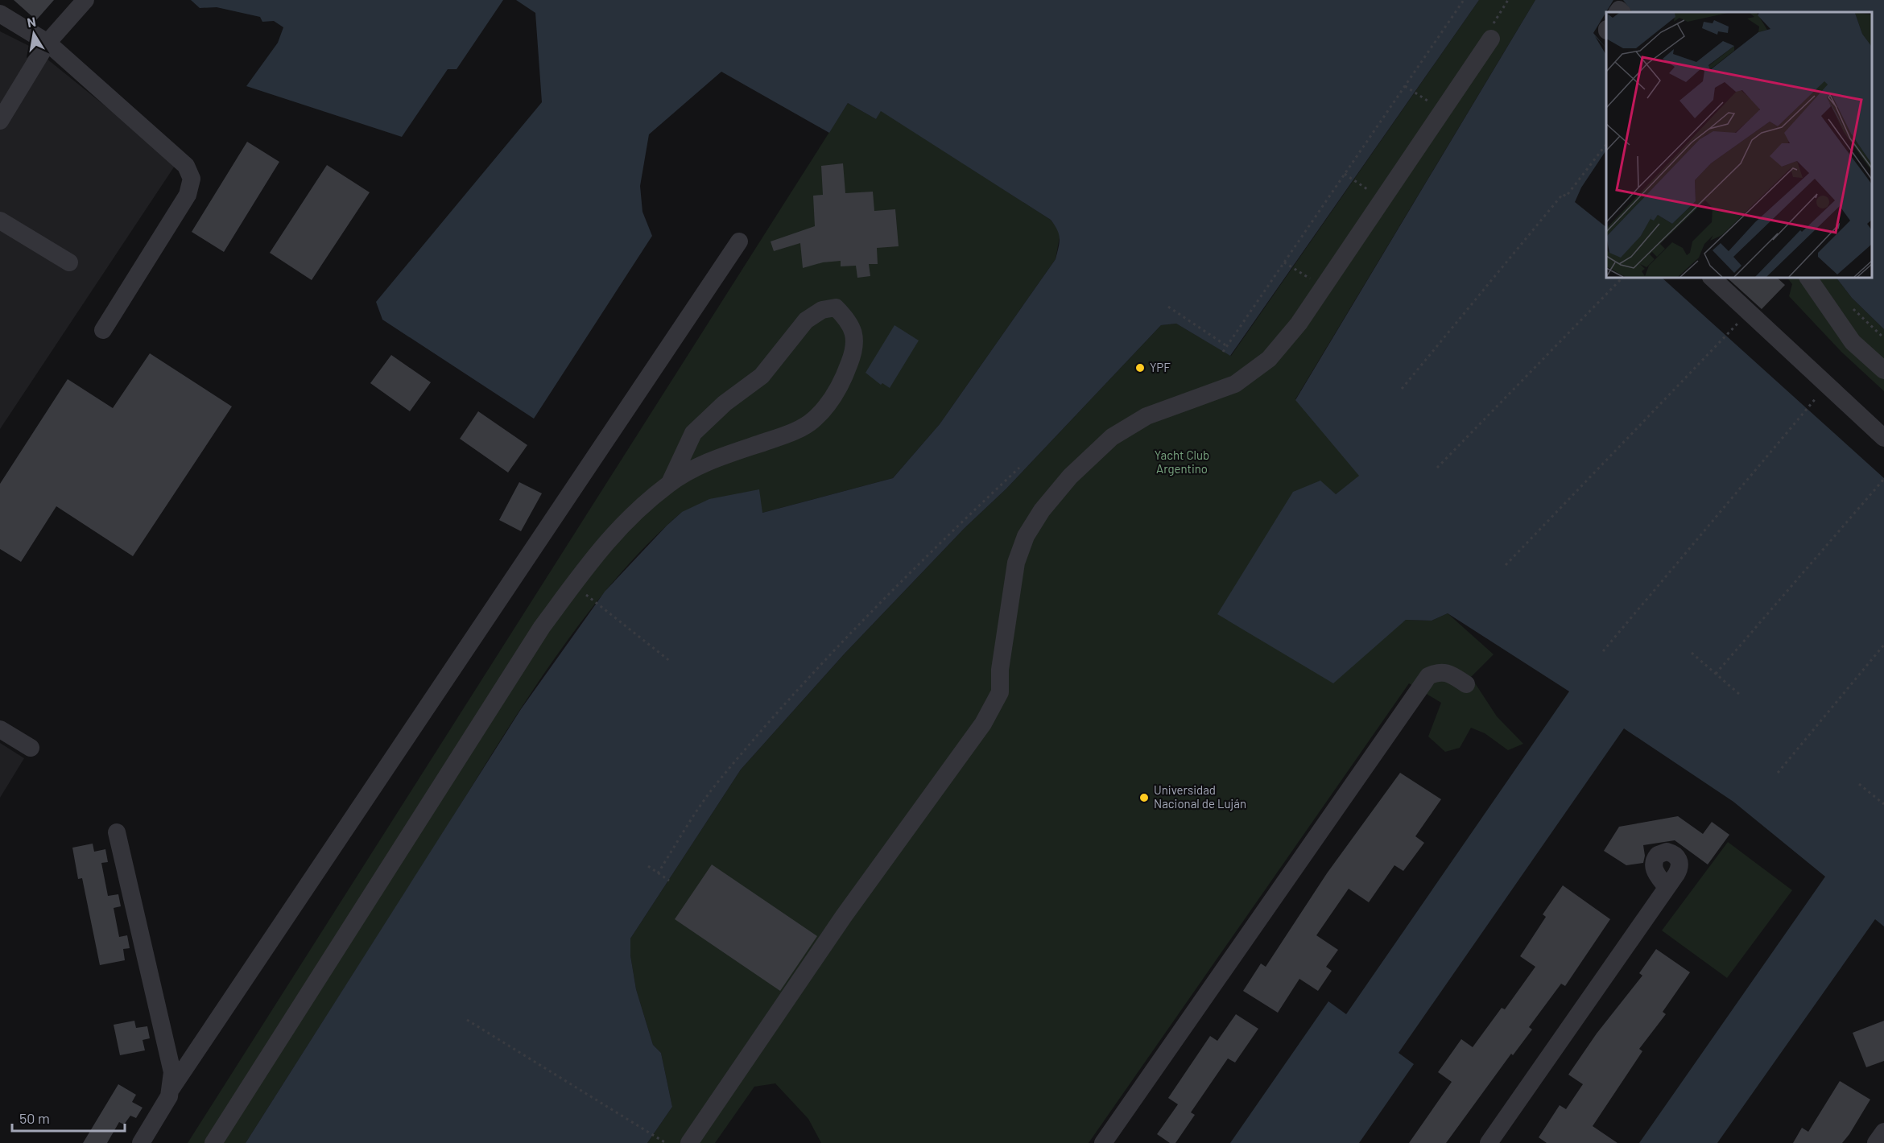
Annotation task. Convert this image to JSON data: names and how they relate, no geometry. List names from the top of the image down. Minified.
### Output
{"parks":["Yacht Club Argentino"],"places":["YPF","Universidad Nacional de Luján"],"scale_bar":"50 m","north":"top"}
